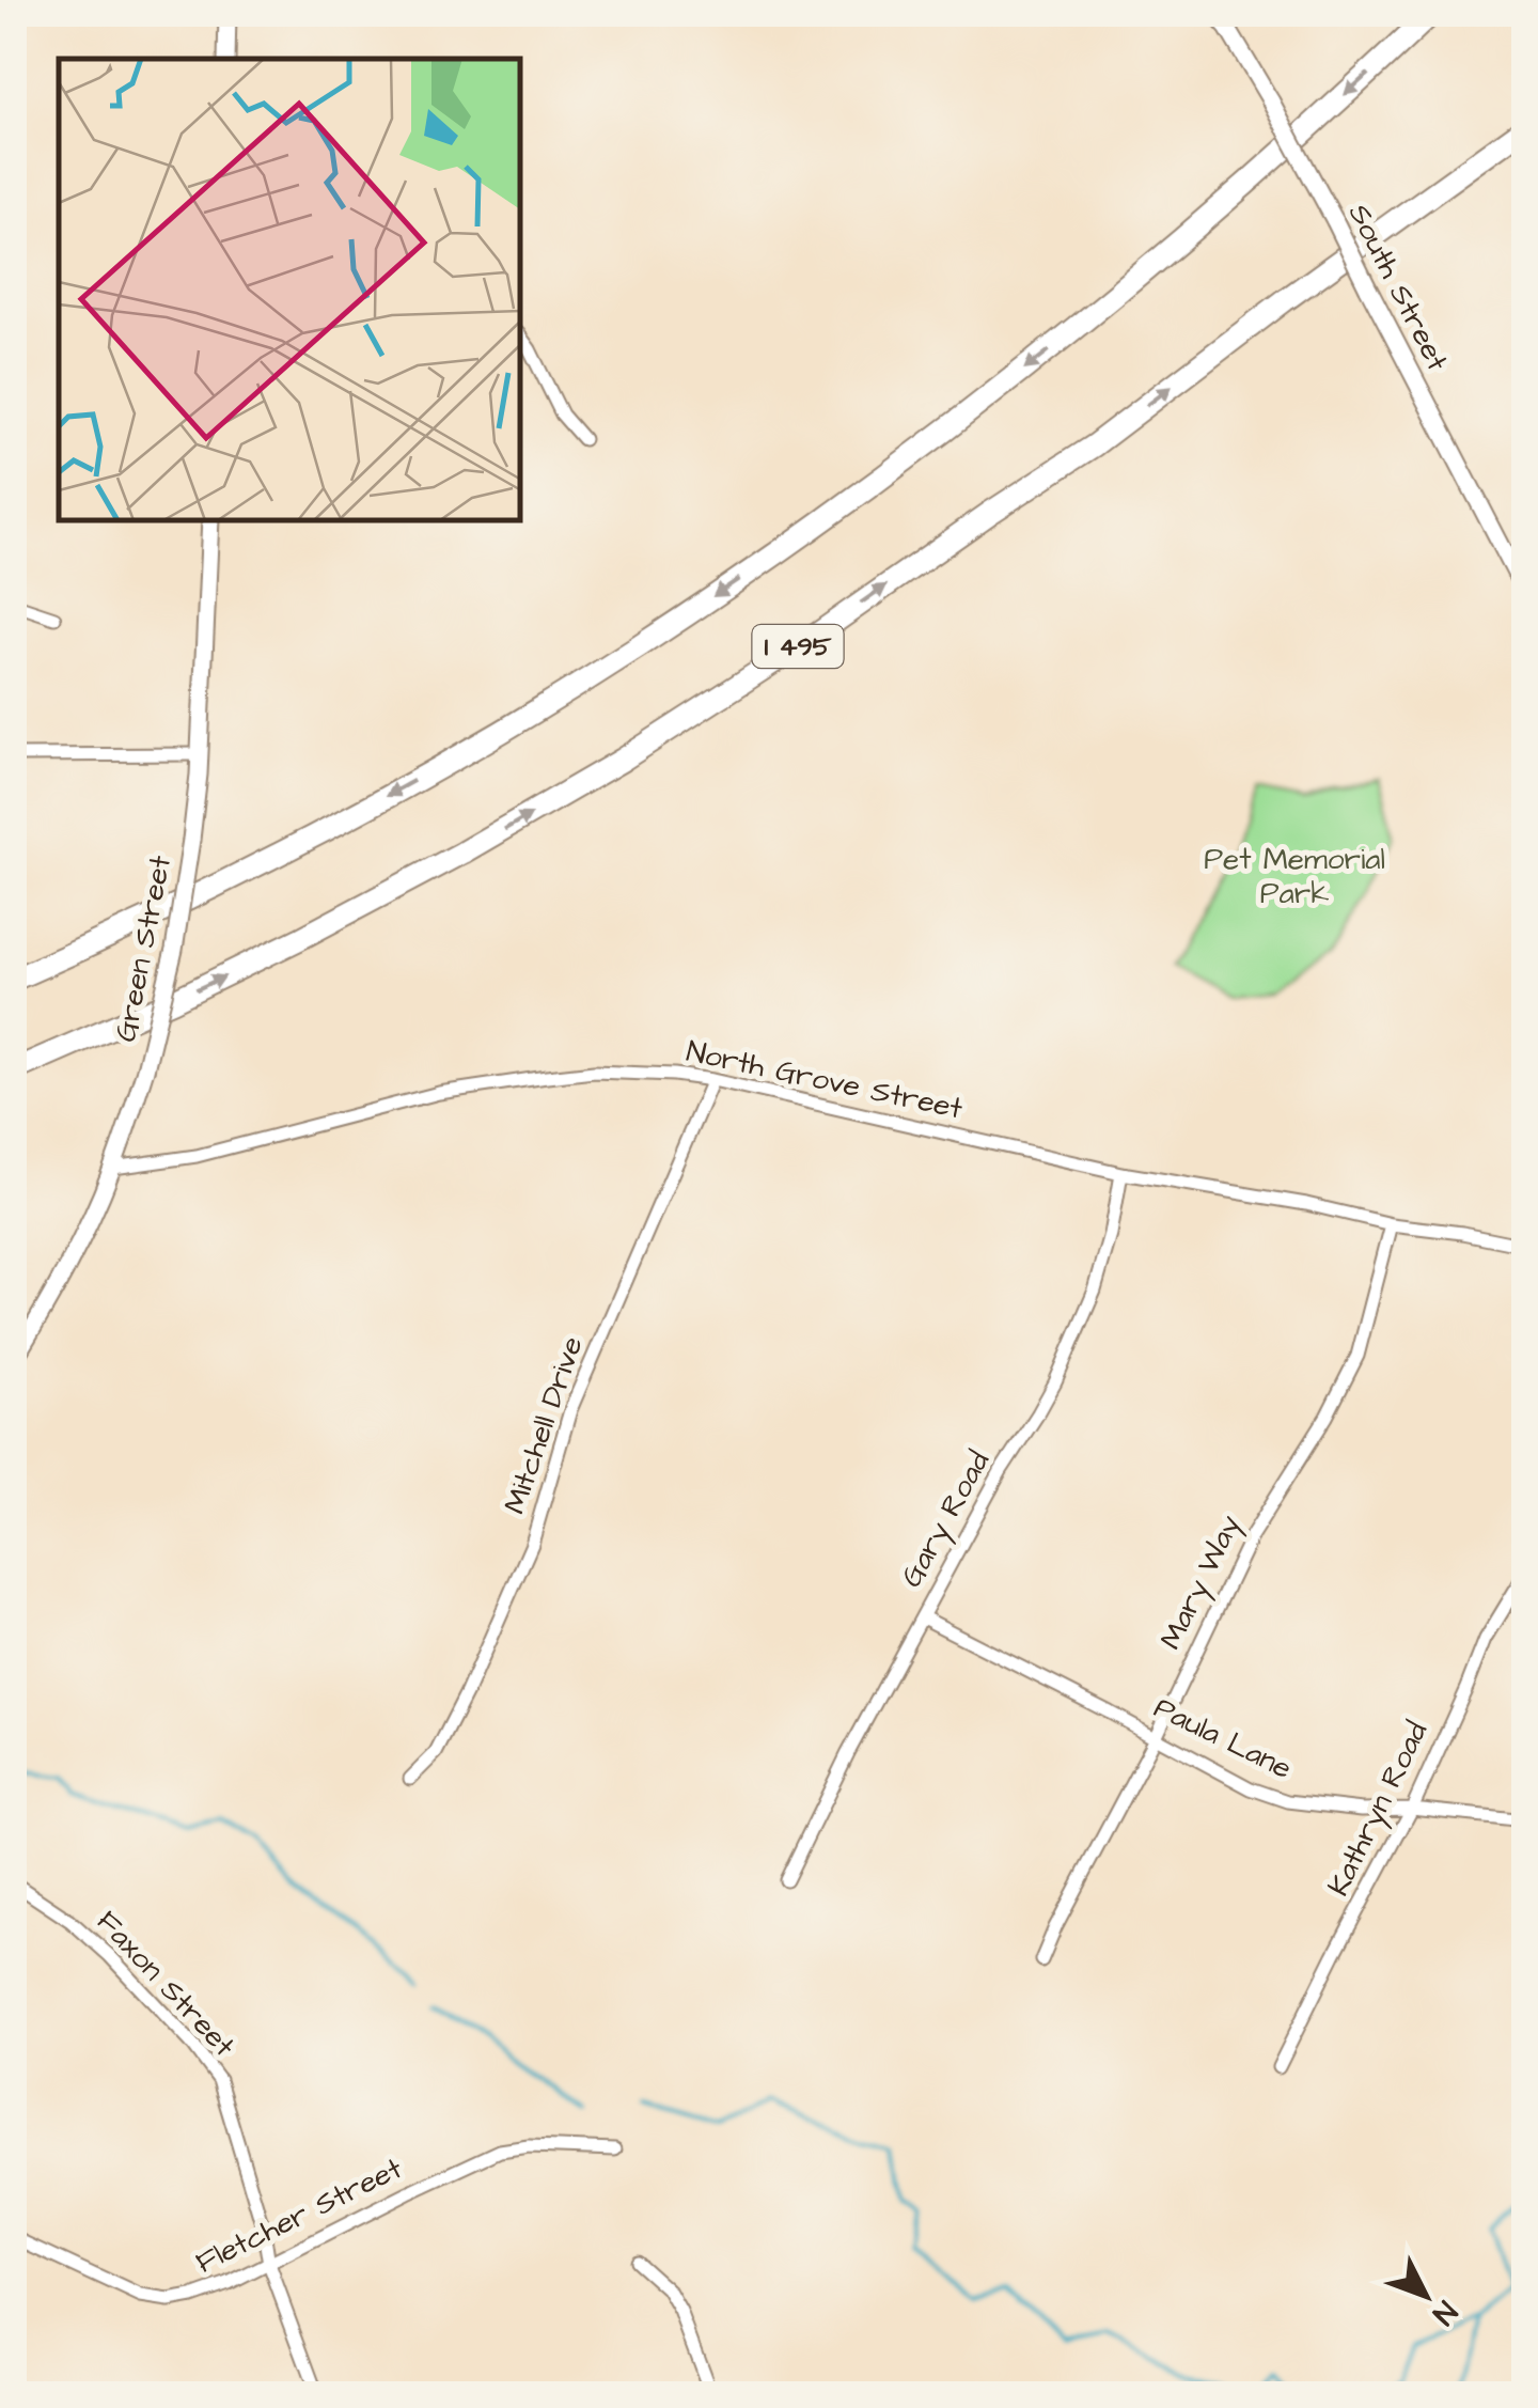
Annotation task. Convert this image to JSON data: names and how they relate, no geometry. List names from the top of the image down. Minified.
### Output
{"streets":{"highway":["I 495"],"main road":["South Street","Green Street"],"street":["North Grove Street","Mitchell Drive","Gary Road","Mary Way","Paula Lane","Kathryn Road","Faxon Street","Fletcher Street"]},"crossings":[["Green Street","North Grove Street"],["North Grove Street","Mitchell Drive"],["North Grove Street","Gary Road"],["North Grove Street","Mary Way"],["Gary Road","Paula Lane"],["Mary Way","Paula Lane"],["Paula Lane","Kathryn Road"],["Faxon Street","Fletcher Street"]],"parks":["Pet Memorial Park"],"north":"bottom right"}
